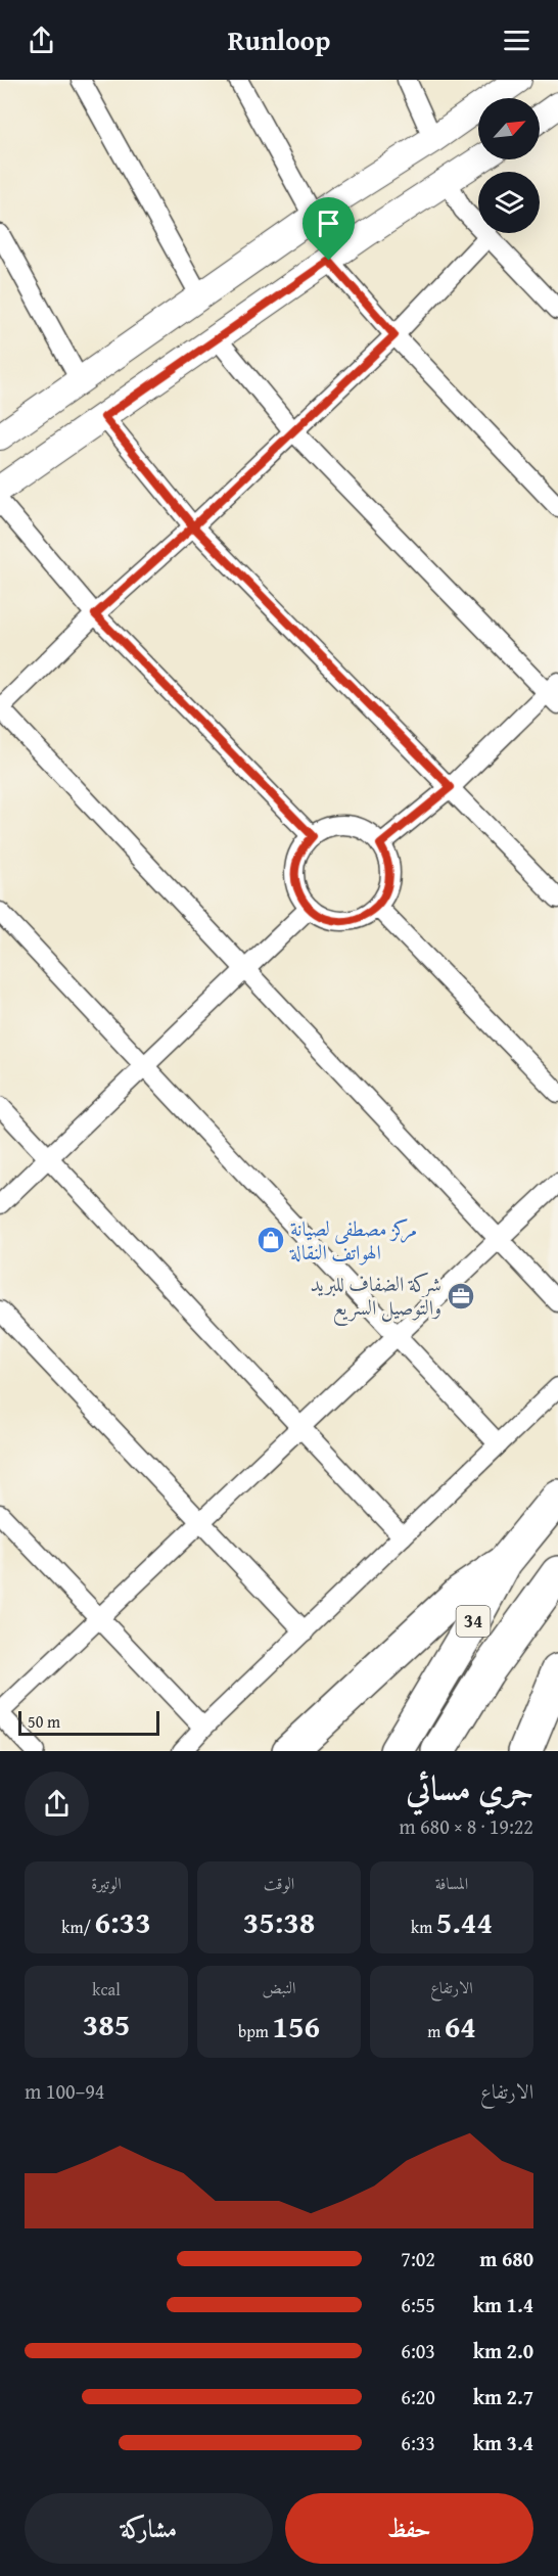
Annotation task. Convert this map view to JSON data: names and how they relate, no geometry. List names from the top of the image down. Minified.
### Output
{"streets":{"highway":["34"]},"places":{"shop":["مركز مصطفى لصيانة الهواتف النقالة"],"office":["شركة الضفاف للبريد والتوصيل السريع"]},"scale_bar":"50 m","north":"top right","page":{"header":"Runloop","scale":"50 m","heading":["جري مسائي","19:22 · 8 × 680 m"],"stats":[["المسافة","5.44 km"],["الوقت","35:38"],["الوتيرة","6:33 /km"],["الارتفاع","64 m"],["النبض","156 bpm"],["kcal","385"]],"chart":["الارتفاع","94–100 m"],"list":[{"name":"680 m","note":"7:02"},{"name":"1.4 km","note":"6:55"},{"name":"2.0 km","note":"6:03"},{"name":"2.7 km","note":"6:20"},{"name":"3.4 km","note":"6:33"}],"buttons":["حفظ","مشاركة"]}}
